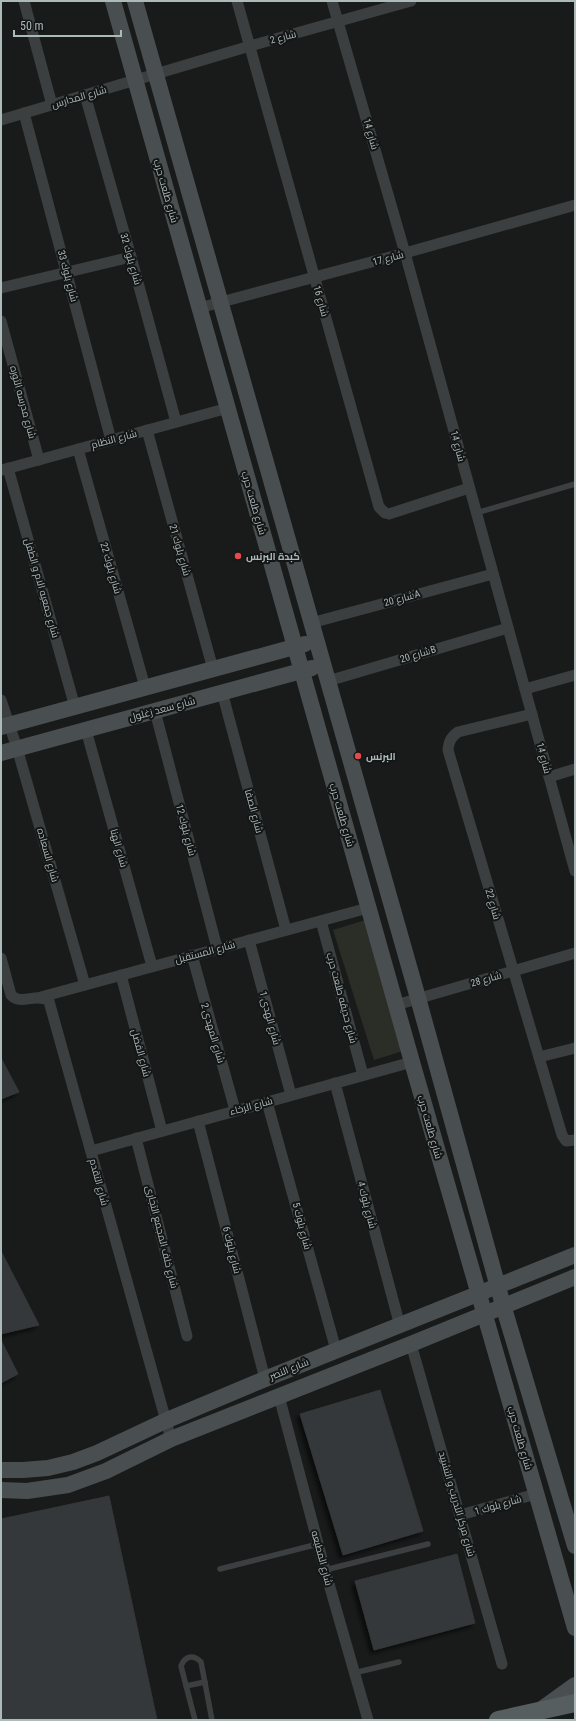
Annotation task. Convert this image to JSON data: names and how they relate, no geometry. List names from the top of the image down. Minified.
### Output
{"streets":{"street":["شارع 2","شارع المدارس","شارع 14","شارع طلعت حرب","شارع 17","شارع بلوك 32","شارع بلوك 33","شارع 16","شارع مدرسه الثوره","شارع النظام","شارع بلوك 21","شارع بلوك 22","شارع جمعيه الام و الطفل","شارع 20A","شارع 20B","شارع سعد زغلول","شارع الصفا","شارع بلوك 12","شارع الهنا","شارع السعاده","شارع 22","شارع المستقبل","شارع 28","شارع حديقه طلعت حرب","شارع الهدى 1","شارع المهدى 2","شارع الفضل","شارع الرخاء","شارع التقدم","شارع بلوك 4","شارع بلوك 5","شارع خلف المجمع التجارى","شارع بلوك 6","شارع النصر","شارع مركز التدريب و التشييد","شارع بلوك 1","شارع المطبعه"]},"crossings":[["شارع 2","شارع المدارس"],["شارع 2","شارع 14"],["شارع 2","شارع 16"],["شارع المدارس","شارع طلعت حرب"],["شارع المدارس","شارع بلوك 32"],["شارع المدارس","شارع بلوك 33"],["شارع 14","شارع 17"],["شارع 14","شارع 16"],["شارع 14","شارع 20A"],["شارع 14","شارع 20B"],["شارع 14","شارع 22"],["شارع طلعت حرب","شارع 17"],["شارع طلعت حرب","شارع النظام"],["شارع طلعت حرب","شارع سعد زغلول"],["شارع طلعت حرب","شارع المستقبل"],["شارع طلعت حرب","شارع 28"],["شارع طلعت حرب","شارع الرخاء"],["شارع طلعت حرب","شارع النصر"],["شارع طلعت حرب","شارع بلوك 1"],["شارع 17","شارع 16"],["شارع بلوك 32","شارع النظام"],["شارع بلوك 33","شارع النظام"],["شارع مدرسه الثوره","شارع النظام"],["شارع النظام","شارع بلوك 21"],["شارع النظام","شارع بلوك 22"],["شارع النظام","شارع جمعيه الام و الطفل"],["شارع سعد زغلول","شارع الصفا"],["شارع سعد زغلول","شارع بلوك 12"],["شارع سعد زغلول","شارع الهنا"],["شارع سعد زغلول","شارع السعاده"],["شارع الصفا","شارع المستقبل"],["شارع بلوك 12","شارع المستقبل"],["شارع الهنا","شارع المستقبل"],["شارع السعاده","شارع المستقبل"],["شارع 22","شارع 28"],["شارع المستقبل","شارع حديقه طلعت حرب"],["شارع المستقبل","شارع الهدى 1"],["شارع المستقبل","شارع المهدى 2"],["شارع المستقبل","شارع الفضل"],["شارع المستقبل","شارع التقدم"],["شارع حديقه طلعت حرب","شارع الرخاء"],["شارع الهدى 1","شارع الرخاء"],["شارع المهدى 2","شارع الرخاء"],["شارع الفضل","شارع الرخاء"],["شارع الرخاء","شارع التقدم"],["شارع الرخاء","شارع بلوك 4"],["شارع الرخاء","شارع بلوك 5"],["شارع الرخاء","شارع خلف المجمع التجارى"],["شارع الرخاء","شارع بلوك 6"],["شارع التقدم","شارع النصر"],["شارع بلوك 4","شارع النصر"],["شارع بلوك 5","شارع النصر"],["شارع بلوك 6","شارع النصر"],["شارع مركز التدريب و التشييد","شارع بلوك 1"]],"places":["كبدة البرنس","البرنس"],"scale_bar":"50 m"}
